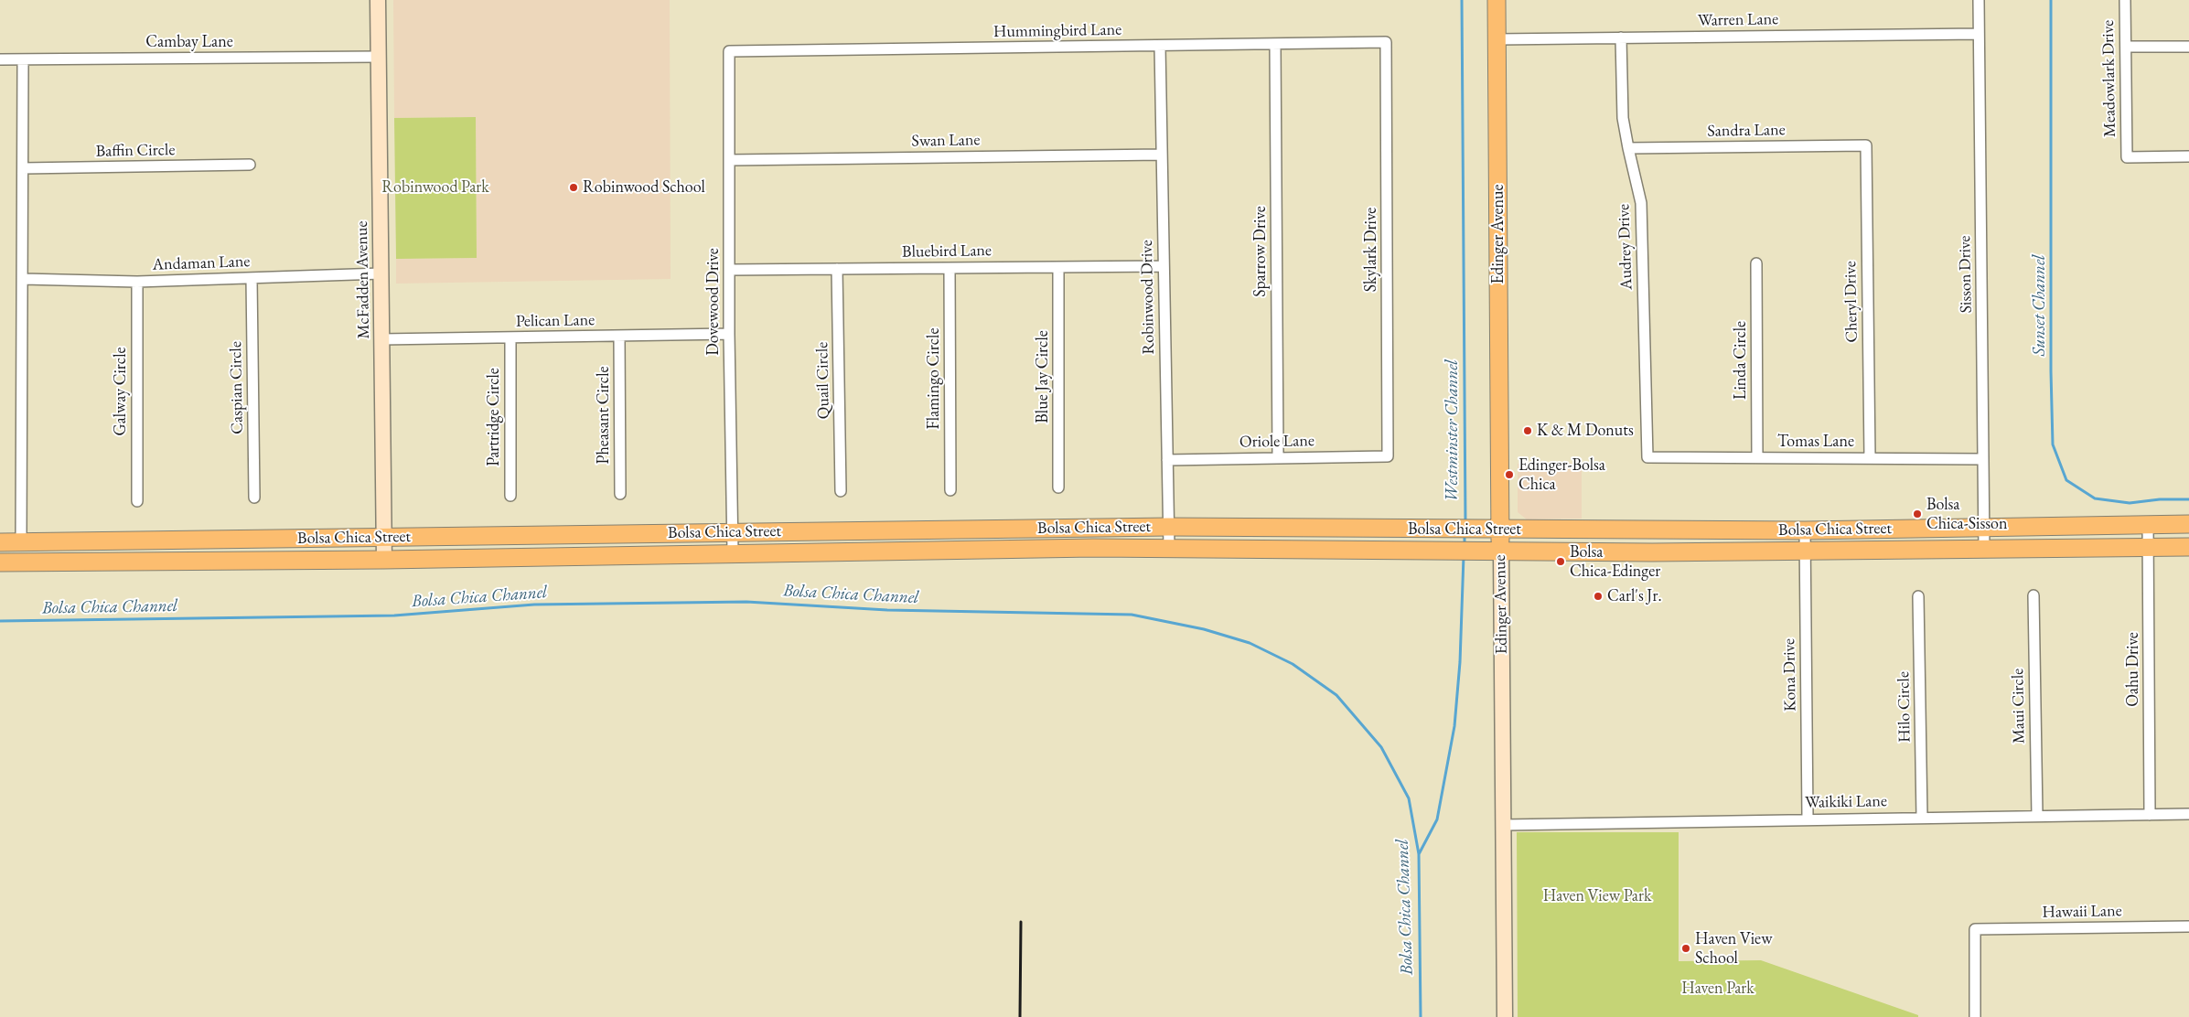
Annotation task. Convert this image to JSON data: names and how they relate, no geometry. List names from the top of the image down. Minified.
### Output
{"streets":{"main road":["Edinger Avenue","Bolsa Chica Street"],"street":["Warren Lane","Hummingbird Lane","Cambay Lane","Meadowlark Drive","Sandra Lane","Swan Lane","Baffin Circle","Audrey Drive","Skylark Drive","Bluebird Lane","Sparrow Drive","Andaman Lane","Sisson Drive","McFadden Avenue","Robinwood Drive","Dovewood Drive","Cheryl Drive","Pelican Lane","Linda Circle","Blue Jay Circle","Flamingo Circle","Quail Circle","Caspian Circle","Galway Circle","Pheasant Circle","Partridge Circle","Oriole Lane","Tomas Lane","Oahu Drive","Kona Drive","Maui Circle","Hilo Circle","Waikiki Lane","Hawaii Lane"]},"crossings":[["Warren Lane","Edinger Avenue"],["Warren Lane","Audrey Drive"],["Warren Lane","Sisson Drive"],["Hummingbird Lane","Skylark Drive"],["Hummingbird Lane","Sparrow Drive"],["Hummingbird Lane","Robinwood Drive"],["Hummingbird Lane","Dovewood Drive"],["Cambay Lane","McFadden Avenue"],["Sandra Lane","Audrey Drive"],["Sandra Lane","Cheryl Drive"],["Swan Lane","Robinwood Drive"],["Swan Lane","Dovewood Drive"],["Edinger Avenue","Bolsa Chica Street"],["Edinger Avenue","Waikiki Lane"],["Audrey Drive","Tomas Lane"],["Skylark Drive","Oriole Lane"],["Bluebird Lane","Robinwood Drive"],["Bluebird Lane","Dovewood Drive"],["Bluebird Lane","Blue Jay Circle"],["Bluebird Lane","Flamingo Circle"],["Bluebird Lane","Quail Circle"],["Sparrow Drive","Oriole Lane"],["Andaman Lane","McFadden Avenue"],["Andaman Lane","Caspian Circle"],["Andaman Lane","Galway Circle"],["Sisson Drive","Tomas Lane"],["Sisson Drive","Bolsa Chica Street"],["McFadden Avenue","Pelican Lane"],["McFadden Avenue","Bolsa Chica Street"],["Robinwood Drive","Oriole Lane"],["Robinwood Drive","Bolsa Chica Street"],["Dovewood Drive","Pelican Lane"],["Dovewood Drive","Bolsa Chica Street"],["Cheryl Drive","Tomas Lane"],["Pelican Lane","Pheasant Circle"],["Pelican Lane","Partridge Circle"],["Linda Circle","Tomas Lane"],["Bolsa Chica Street","Oahu Drive"],["Bolsa Chica Street","Kona Drive"],["Oahu Drive","Waikiki Lane"],["Kona Drive","Waikiki Lane"],["Maui Circle","Waikiki Lane"],["Hilo Circle","Waikiki Lane"]],"water":["Sunset Channel","Westminster Channel","Bolsa Chica Channel"],"parks":["Robinwood Park","Haven View Park","Haven Park"],"places":["Robinwood School","K & M Donuts","Edinger-Bolsa Chica","Bolsa Chica-Sisson","Bolsa Chica-Edinger","Carl's Jr.","Haven View School"]}
